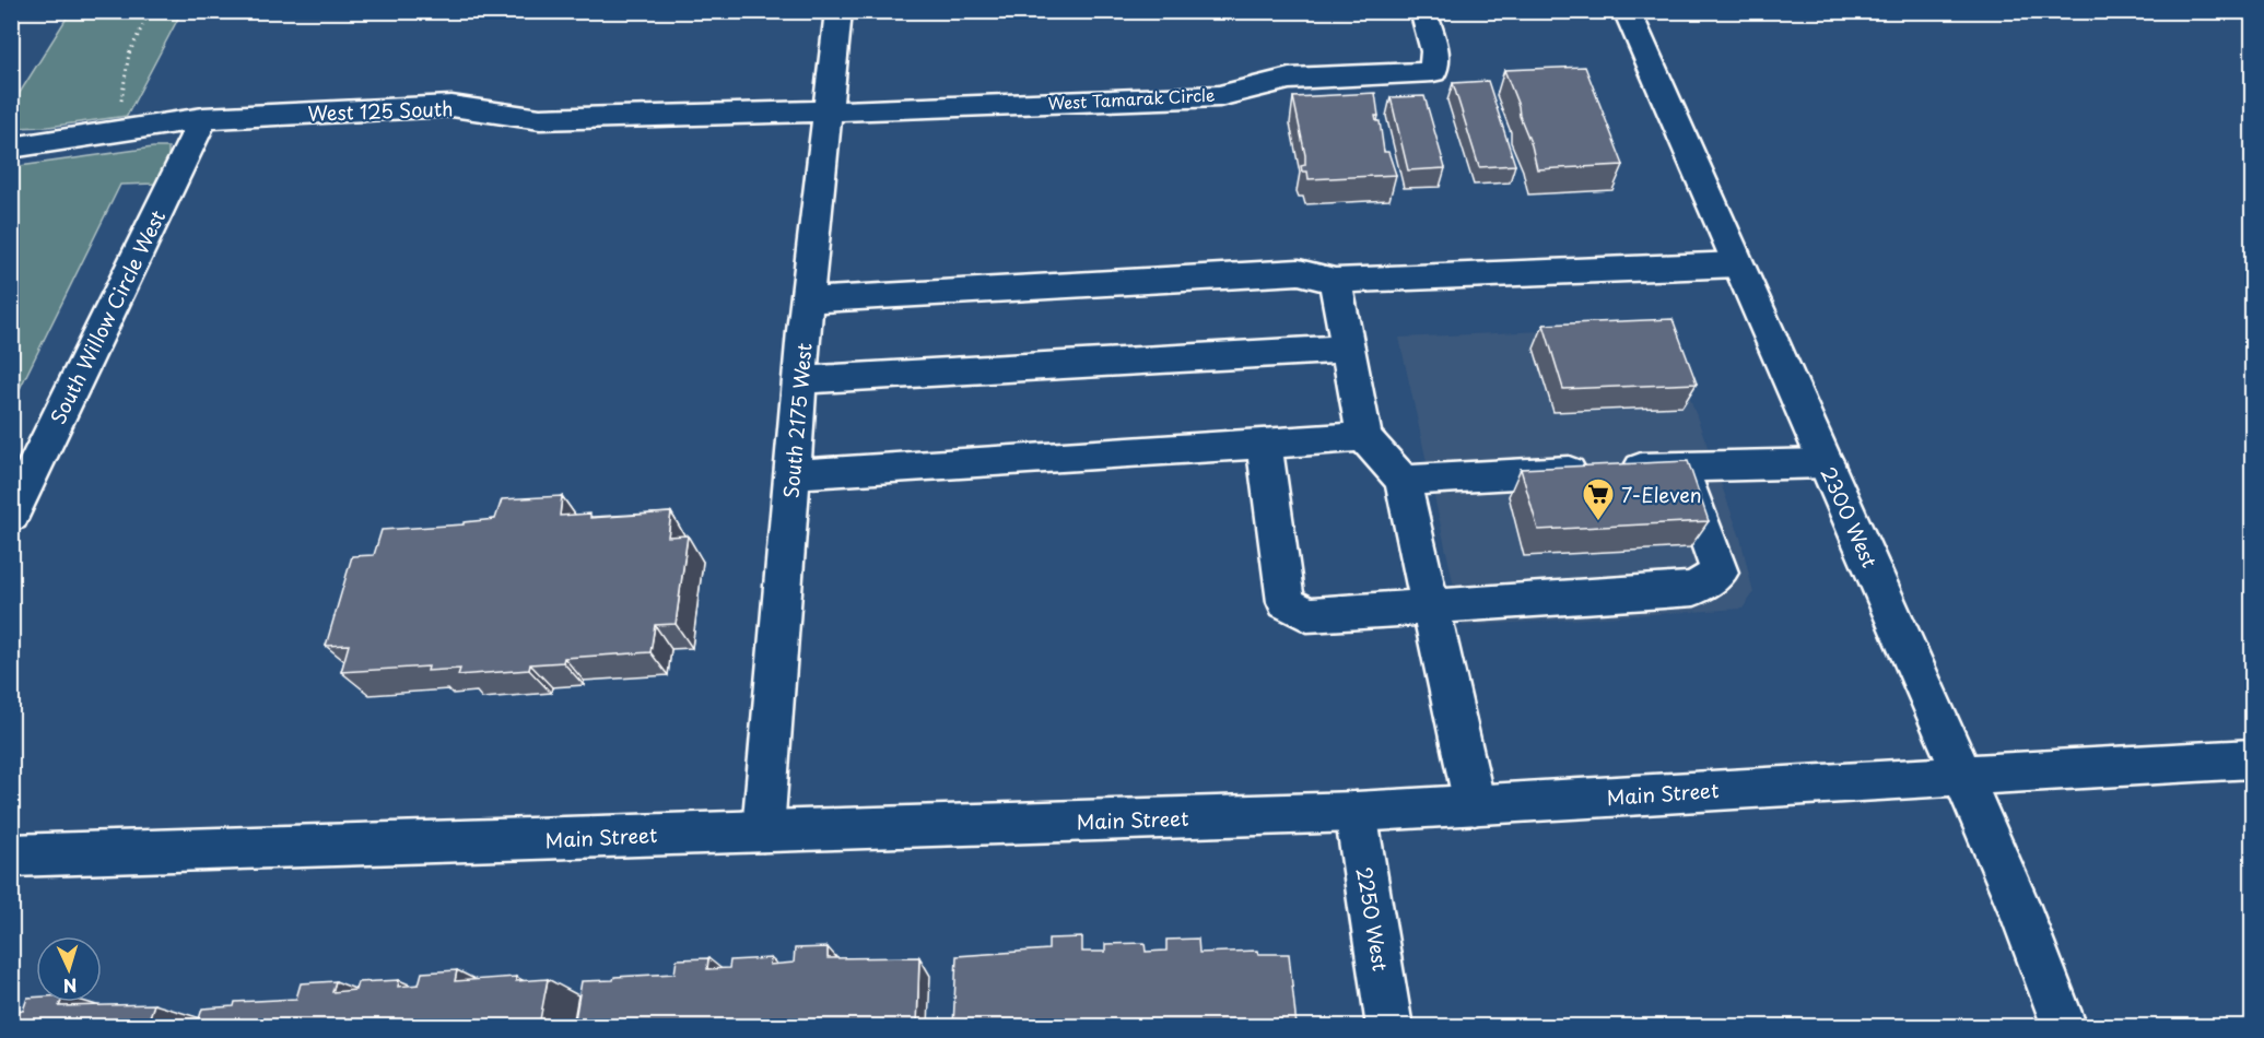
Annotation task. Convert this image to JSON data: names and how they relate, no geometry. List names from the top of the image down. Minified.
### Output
{"streets":{"street":["West Tamarak Circle","West 125 South","South Willow Circle West","South 2175 West","2300 West","Main Street","2250 West"]},"crossings":[["West Tamarak Circle","West 125 South"],["West Tamarak Circle","South 2175 West"],["West 125 South","South Willow Circle West"],["West 125 South","South 2175 West"],["South 2175 West","Main Street"],["2300 West","Main Street"],["Main Street","2250 West"]],"places":{"supermarket":["7-Eleven"]},"north":"bottom"}
